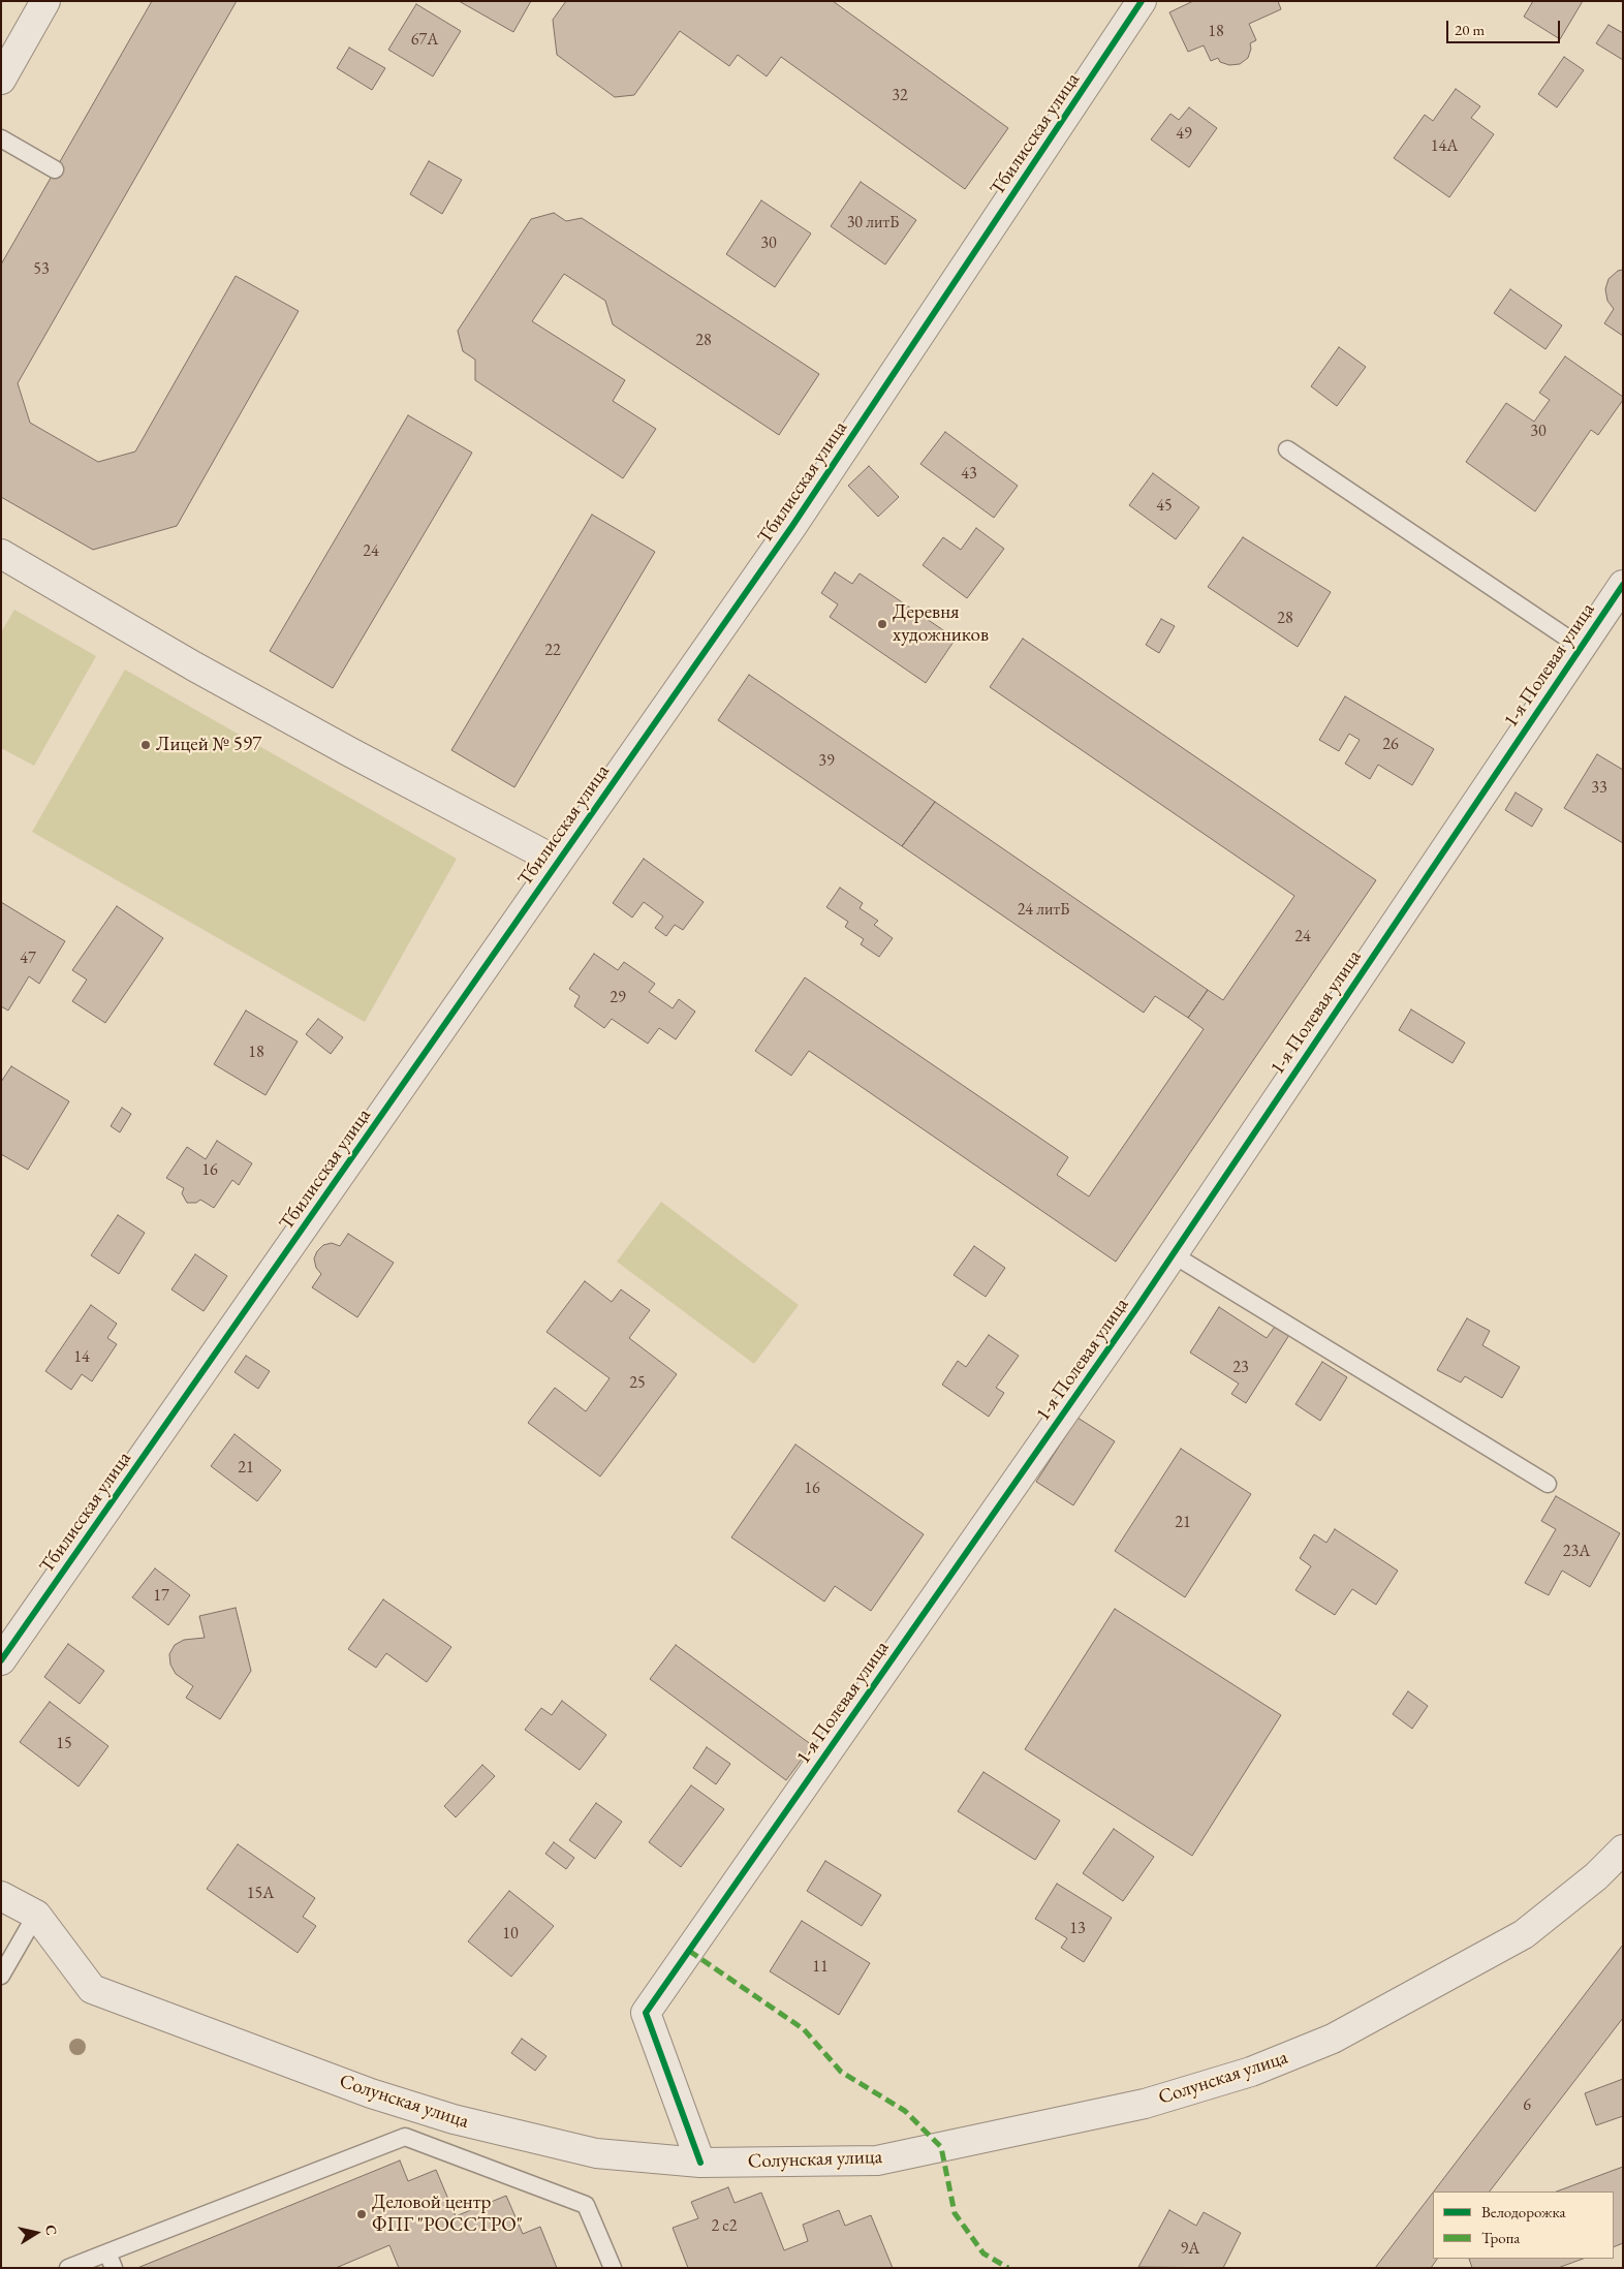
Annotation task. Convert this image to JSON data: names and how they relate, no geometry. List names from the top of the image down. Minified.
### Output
{"streets":{"street":["Тбилисская улица","1-я Полевая улица","Солунская улица"]},"crossings":[["1-я Полевая улица","Солунская улица"]],"places":["Деревня художников","Лицей № 597","Деловой центр ФПГ \"РОССТРО\""],"house_numbers":["18","67А","32","49","14А","30 литБ","30","53","28","30","43","45","24","28","22","26","39","33","24 литБ","24","47","29","18","16","14","23","25","21","16","21","23А","17","15","15А","13","10","11","6","2 с2","9А"],"legend":["Велодорожка","Тропа"],"scale_bar":"20 m","north":"right"}
